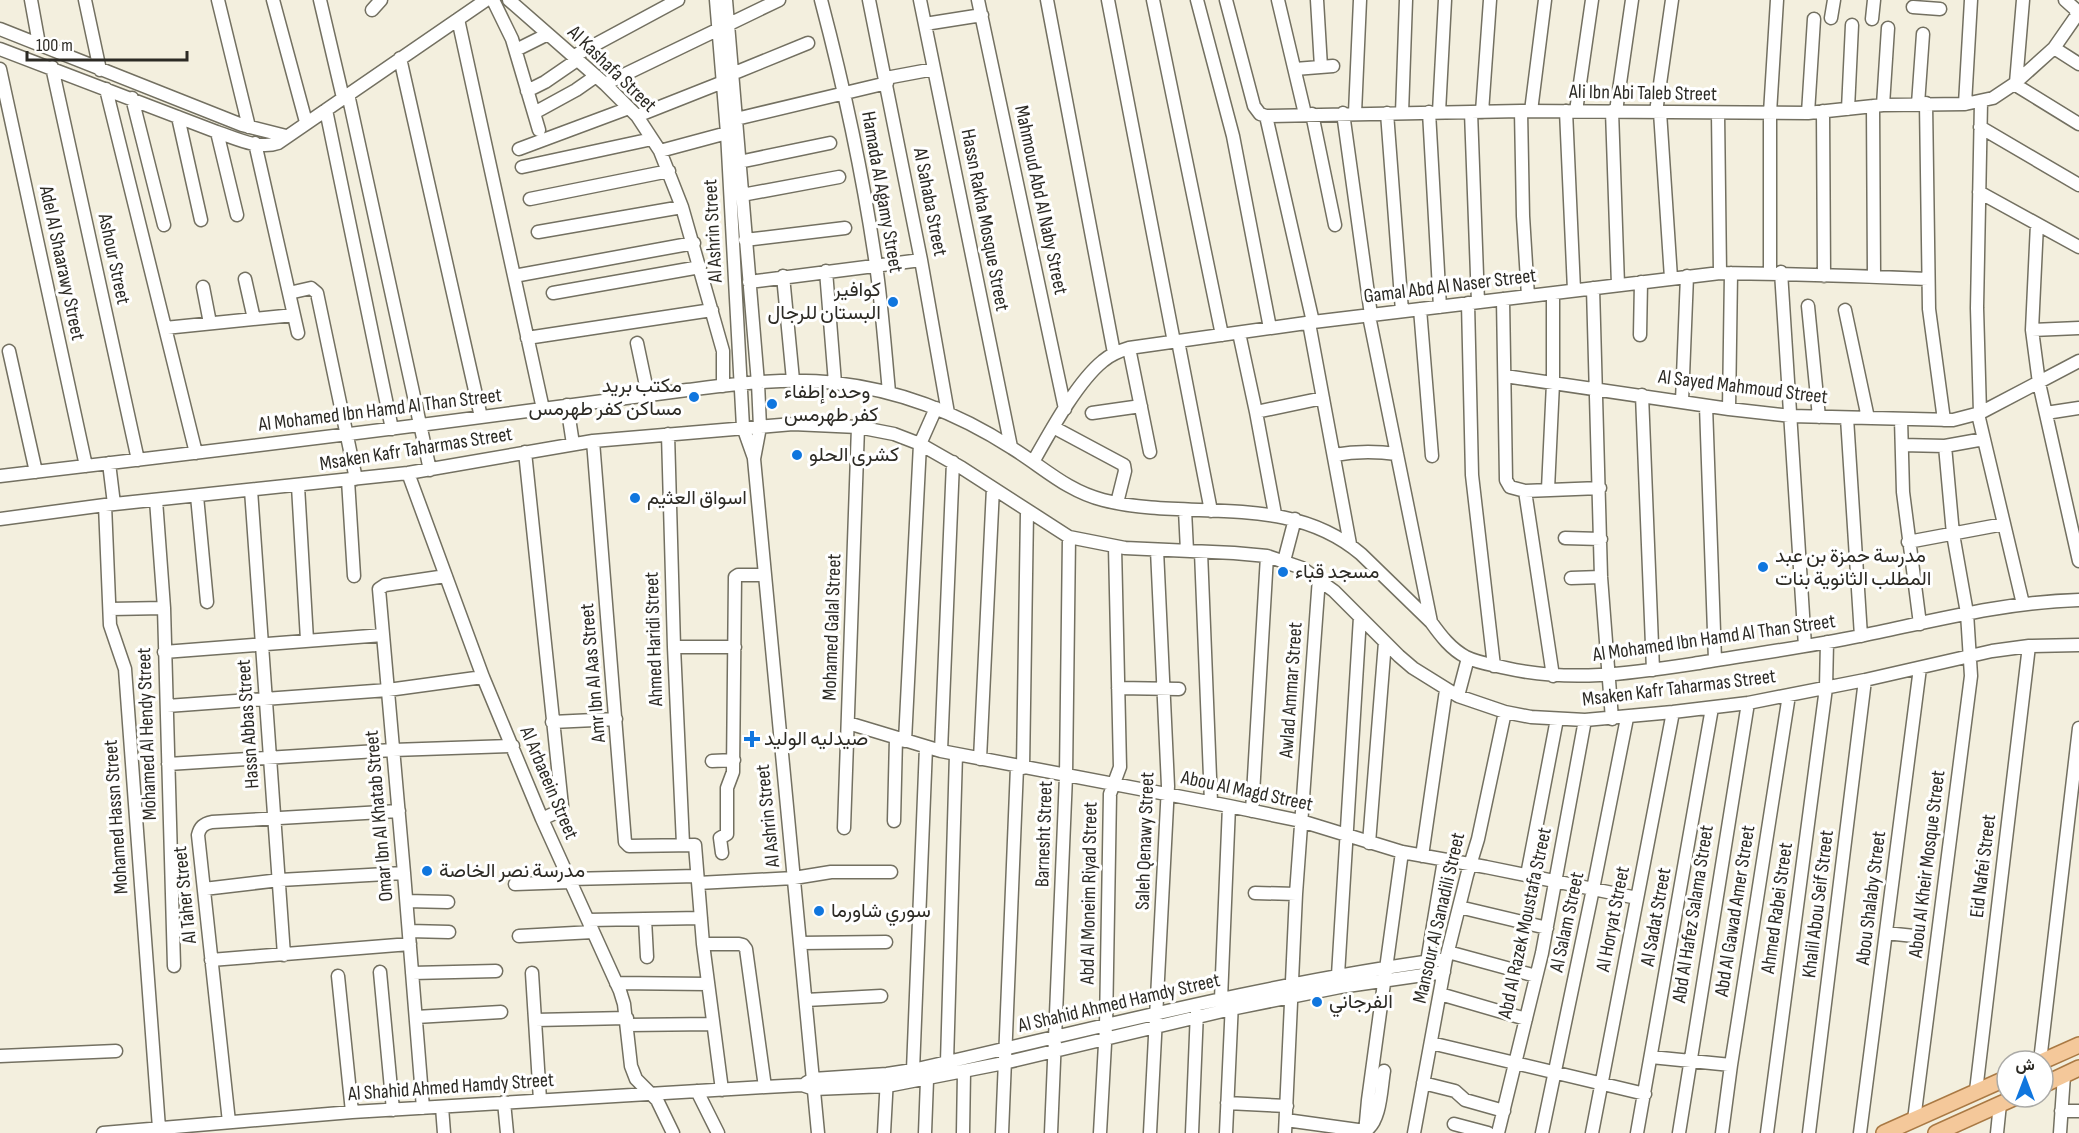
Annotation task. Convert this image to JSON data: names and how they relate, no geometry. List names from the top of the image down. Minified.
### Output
{"streets":{"street":["Al Kashafa Street","Ali Ibn Abi Taleb Street","Hamada Al Agamy Street","Mahmoud Abd Al Naby Street","Al Sahaba Street","Hassn Rakha Mosque Street","Al Ashrin Street","Ashour Street","Adel Al Shaarawy Street","Gamal Abd Al Naser Street","Al Sayed Mahmoud Street","Al Mohamed Ibn Hamd Al Than Street","Msaken Kafr Taharmas Street","Mohamed Galal Street","Ahmed Haridi Street","Amr Ibn Al Aas Street","Awlad Ammar Street","Hassn Abbas Street","Mohamed Al Hendy Street","Al Arbaeein Street","Abou Al Magd Street","Omar Ibn Al Khatab Street","Mohamed Hassn Street","Barnesht Street","Saleh Qenawy Street","Abou Al Kheir Mosque Street","Eid Nafei Street","Abd Al Moneim Riyad Street","Al Taher Street","Abou Shalaby Street","Khalil Abou Seif Street","Ahmed Rabei Street","Abd Al Gawad Amer Street","Abd Al Hafez Salama Street","Al Sadat Street","Mansour Al Sanadili Street","Al Horyat Street","Al Salam Street","Abd Al Razek Moustafa Street","Al Shahid Ahmed Hamdy Street"]},"crossings":[["Al Kashafa Street","Al Mohamed Ibn Hamd Al Than Street"],["Hamada Al Agamy Street","Al Mohamed Ibn Hamd Al Than Street"],["Mahmoud Abd Al Naby Street","Gamal Abd Al Naser Street"],["Al Sahaba Street","Al Mohamed Ibn Hamd Al Than Street"],["Hassn Rakha Mosque Street","Al Mohamed Ibn Hamd Al Than Street"],["Al Ashrin Street","Al Mohamed Ibn Hamd Al Than Street"],["Al Ashrin Street","Msaken Kafr Taharmas Street"],["Al Ashrin Street","Al Shahid Ahmed Hamdy Street"],["Ashour Street","Al Mohamed Ibn Hamd Al Than Street"],["Adel Al Shaarawy Street","Al Mohamed Ibn Hamd Al Than Street"],["Gamal Abd Al Naser Street","Al Mohamed Ibn Hamd Al Than Street"],["Al Mohamed Ibn Hamd Al Than Street","Mohamed Hassn Street"],["Al Mohamed Ibn Hamd Al Than Street","Abou Al Kheir Mosque Street"],["Al Mohamed Ibn Hamd Al Than Street","Ahmed Rabei Street"],["Msaken Kafr Taharmas Street","Mohamed Galal Street"],["Msaken Kafr Taharmas Street","Ahmed Haridi Street"],["Msaken Kafr Taharmas Street","Amr Ibn Al Aas Street"],["Msaken Kafr Taharmas Street","Awlad Ammar Street"],["Msaken Kafr Taharmas Street","Hassn Abbas Street"],["Msaken Kafr Taharmas Street","Mohamed Al Hendy Street"],["Msaken Kafr Taharmas Street","Al Arbaeein Street"],["Msaken Kafr Taharmas Street","Mohamed Hassn Street"],["Msaken Kafr Taharmas Street","Barnesht Street"],["Msaken Kafr Taharmas Street","Saleh Qenawy Street"],["Msaken Kafr Taharmas Street","Abou Al Kheir Mosque Street"],["Msaken Kafr Taharmas Street","Eid Nafei Street"],["Msaken Kafr Taharmas Street","Abd Al Moneim Riyad Street"],["Msaken Kafr Taharmas Street","Abou Shalaby Street"],["Msaken Kafr Taharmas Street","Khalil Abou Seif Street"],["Msaken Kafr Taharmas Street","Ahmed Rabei Street"],["Msaken Kafr Taharmas Street","Abd Al Gawad Amer Street"],["Msaken Kafr Taharmas Street","Abd Al Hafez Salama Street"],["Msaken Kafr Taharmas Street","Al Sadat Street"],["Msaken Kafr Taharmas Street","Mansour Al Sanadili Street"],["Msaken Kafr Taharmas Street","Al Horyat Street"],["Msaken Kafr Taharmas Street","Al Salam Street"],["Msaken Kafr Taharmas Street","Abd Al Razek Moustafa Street"],["Mohamed Galal Street","Abou Al Magd Street"],["Ahmed Haridi Street","Amr Ibn Al Aas Street"],["Awlad Ammar Street","Abou Al Magd Street"],["Awlad Ammar Street","Al Shahid Ahmed Hamdy Street"],["Hassn Abbas Street","Al Taher Street"],["Al Arbaeein Street","Omar Ibn Al Khatab Street"],["Al Arbaeein Street","Al Shahid Ahmed Hamdy Street"],["Abou Al Magd Street","Barnesht Street"],["Abou Al Magd Street","Saleh Qenawy Street"],["Abou Al Magd Street","Abd Al Moneim Riyad Street"],["Abou Al Magd Street","Mansour Al Sanadili Street"],["Abou Al Magd Street","Al Horyat Street"],["Abou Al Magd Street","Al Salam Street"],["Abou Al Magd Street","Abd Al Razek Moustafa Street"],["Omar Ibn Al Khatab Street","Al Taher Street"],["Omar Ibn Al Khatab Street","Al Shahid Ahmed Hamdy Street"],["Mohamed Hassn Street","Al Shahid Ahmed Hamdy Street"],["Barnesht Street","Al Shahid Ahmed Hamdy Street"],["Saleh Qenawy Street","Al Shahid Ahmed Hamdy Street"],["Abd Al Moneim Riyad Street","Al Shahid Ahmed Hamdy Street"],["Al Taher Street","Al Shahid Ahmed Hamdy Street"],["Mansour Al Sanadili Street","Al Shahid Ahmed Hamdy Street"]],"places":{"other":["كوافير البستان للرجال","مكتب بريد مساكن كفر طهرمس","وحده إطفاء كفر طهرمس","كشرى الحلو","اسواق العثيم","مدرسة حمزة بن عبد المطلب الثانوية بنات","مسجد قباء","مدرسة نصر الخاصة","سوري شاورما","الفرجاني"],"health":["صيدليه الوليد"]},"scale_bar":"100 m","north":"top"}
